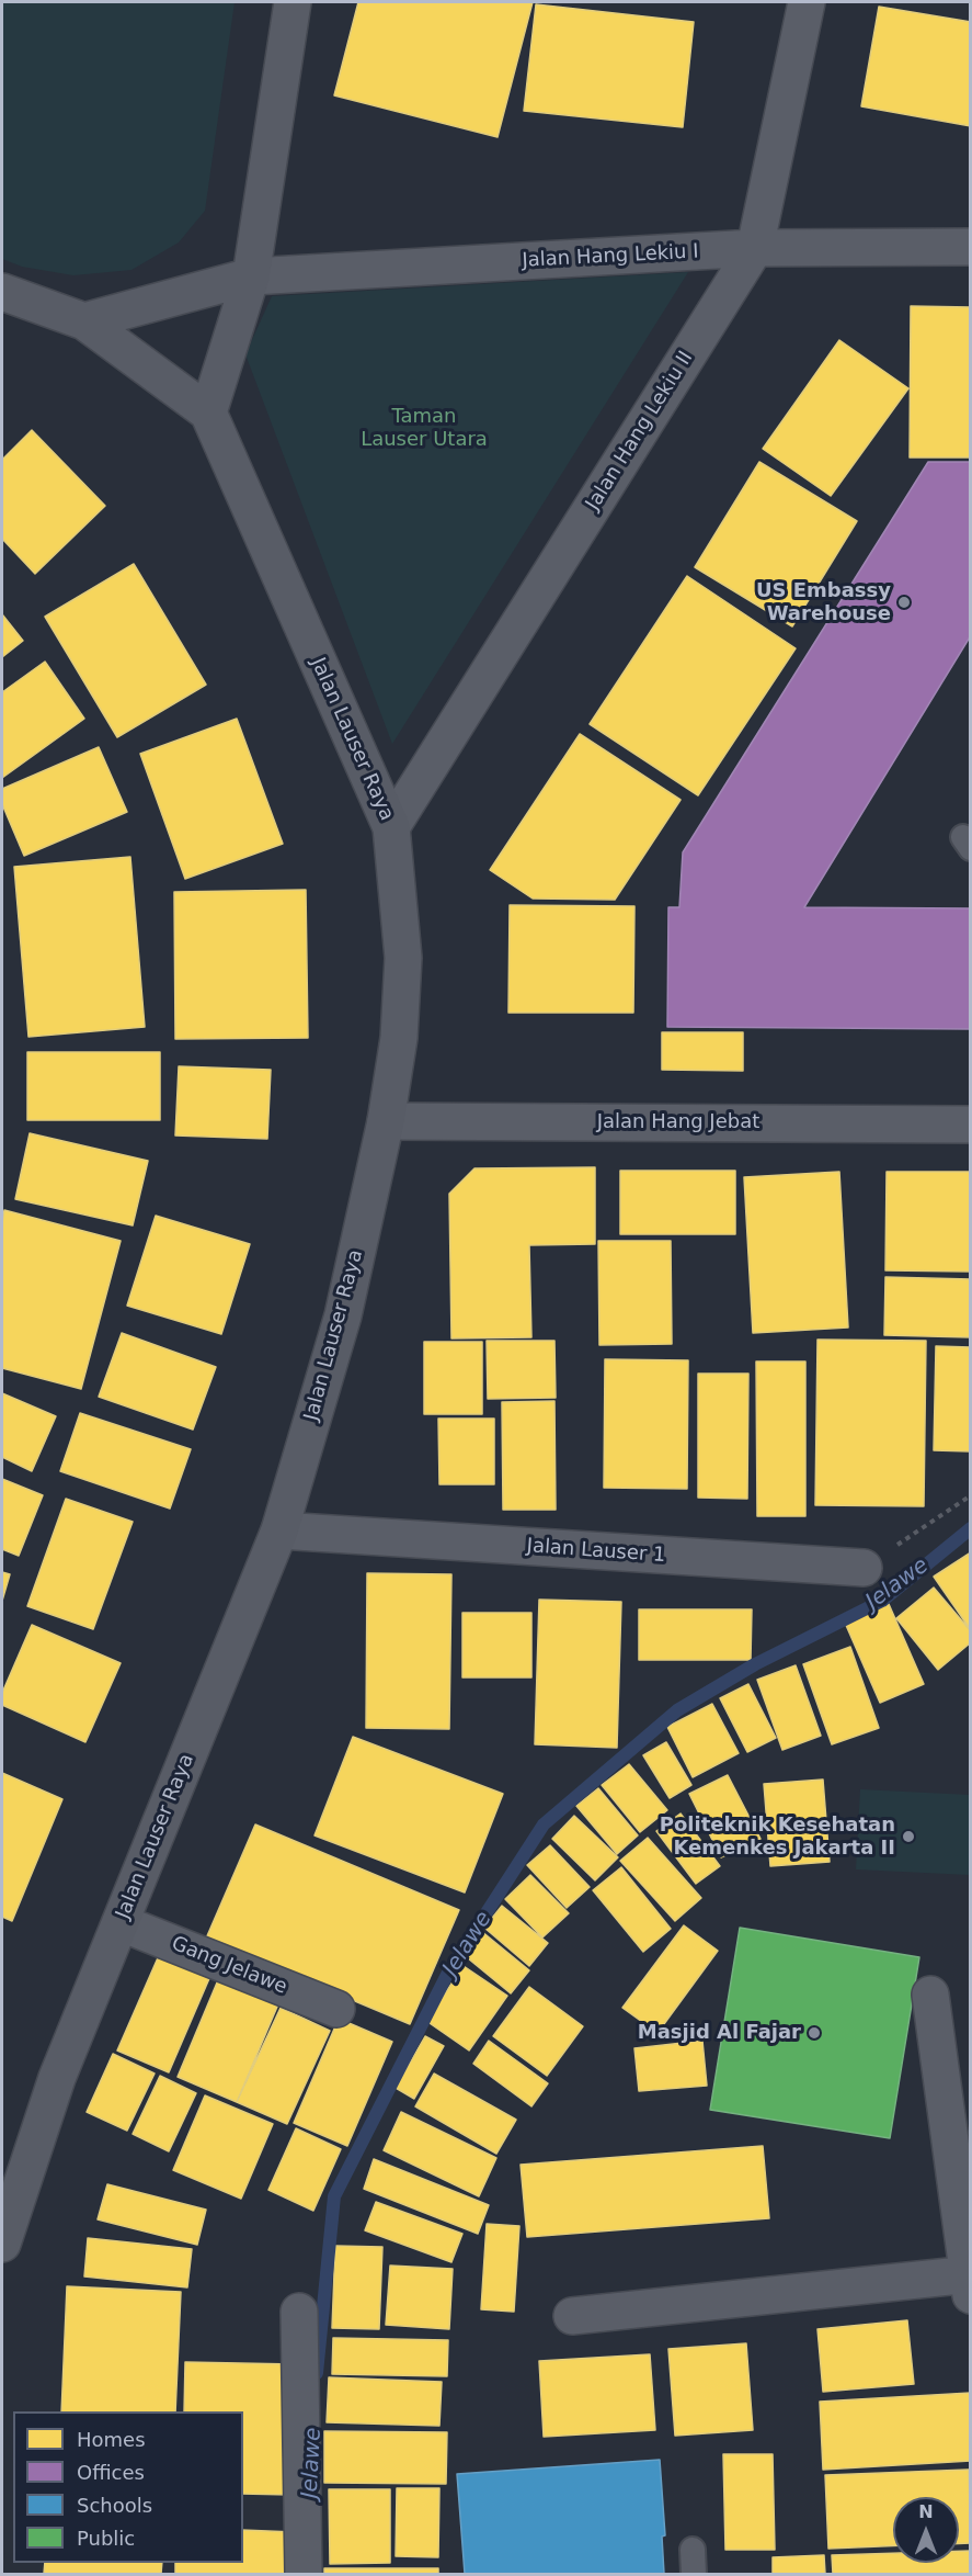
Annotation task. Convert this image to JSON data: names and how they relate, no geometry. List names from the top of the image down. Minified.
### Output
{"streets":{"street":["Jalan Hang Lekiu I","Jalan Hang Lekiu II","Jalan Lauser Raya","Jalan Hang Jebat","Jalan Lauser 1","Gang Jelawe"]},"crossings":[["Jalan Hang Lekiu I","Jalan Hang Lekiu II"],["Jalan Hang Lekiu II","Jalan Lauser Raya"],["Jalan Lauser Raya","Jalan Hang Jebat"],["Jalan Lauser Raya","Jalan Lauser 1"],["Jalan Lauser Raya","Gang Jelawe"]],"water":["Jelawe"],"parks":["Taman Lauser Utara"],"places":["US Embassy Warehouse","Politeknik Kesehatan Kemenkes Jakarta II","Masjid Al Fajar"],"legend":["Homes","Offices","Schools","Public"],"north":"top"}
